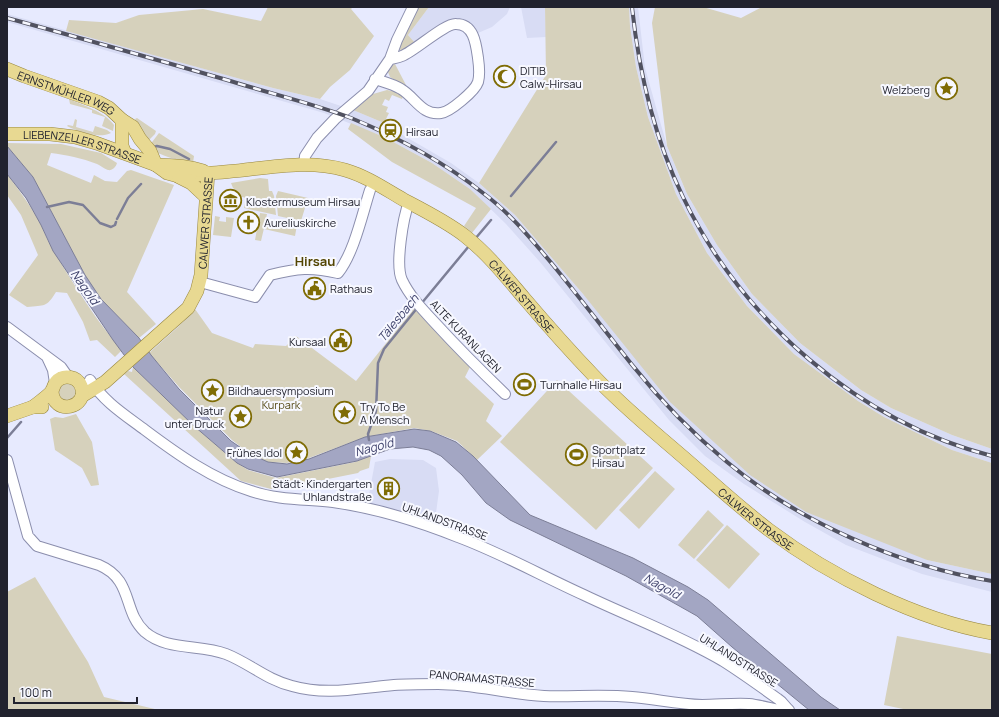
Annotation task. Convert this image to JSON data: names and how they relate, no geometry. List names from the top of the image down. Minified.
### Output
{"streets":{"main road":["ERNSTMÜHLER WEG","LIEBENZELLER STRASSE","CALWER STRASSE"],"street":["ALTE KURANLAGEN","UHLANDSTRASSE","PANORAMASTRASSE"]},"crossings":[["ERNSTMÜHLER WEG","LIEBENZELLER STRASSE"],["LIEBENZELLER STRASSE","CALWER STRASSE"],["CALWER STRASSE","ALTE KURANLAGEN"],["CALWER STRASSE","UHLANDSTRASSE"],["UHLANDSTRASSE","PANORAMASTRASSE"]],"districts":["Hirsau"],"water":["Nagold","Tälesbach"],"parks":["Kurpark"],"places":{"mosque":["DITIB Calw-Hirsau"],"place":["Welzberg","Bildhauersymposium","Try To Be A Mensch","Natur unter Druck","Frühes Idol"],"station":["Hirsau"],"museum":["Klostermuseum Hirsau"],"church":["Aureliuskirche"],"public building":["Rathaus","Kursaal"],"sports":["Turnhalle Hirsau","Sportplatz Hirsau"],"building":["Städt: Kindergarten Uhlandstraße"]},"scale_bar":"100 m"}
